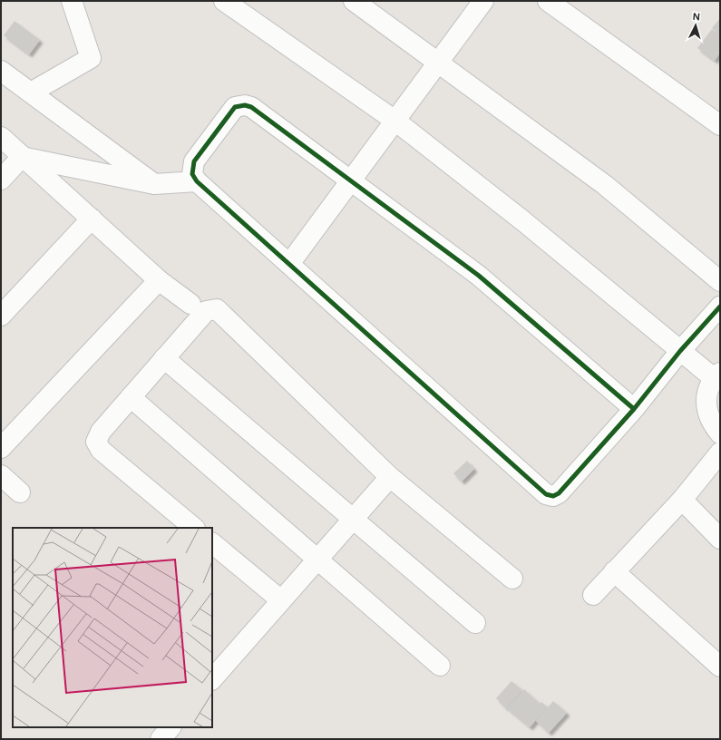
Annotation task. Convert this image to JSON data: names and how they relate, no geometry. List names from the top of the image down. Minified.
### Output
{"north":"top"}
